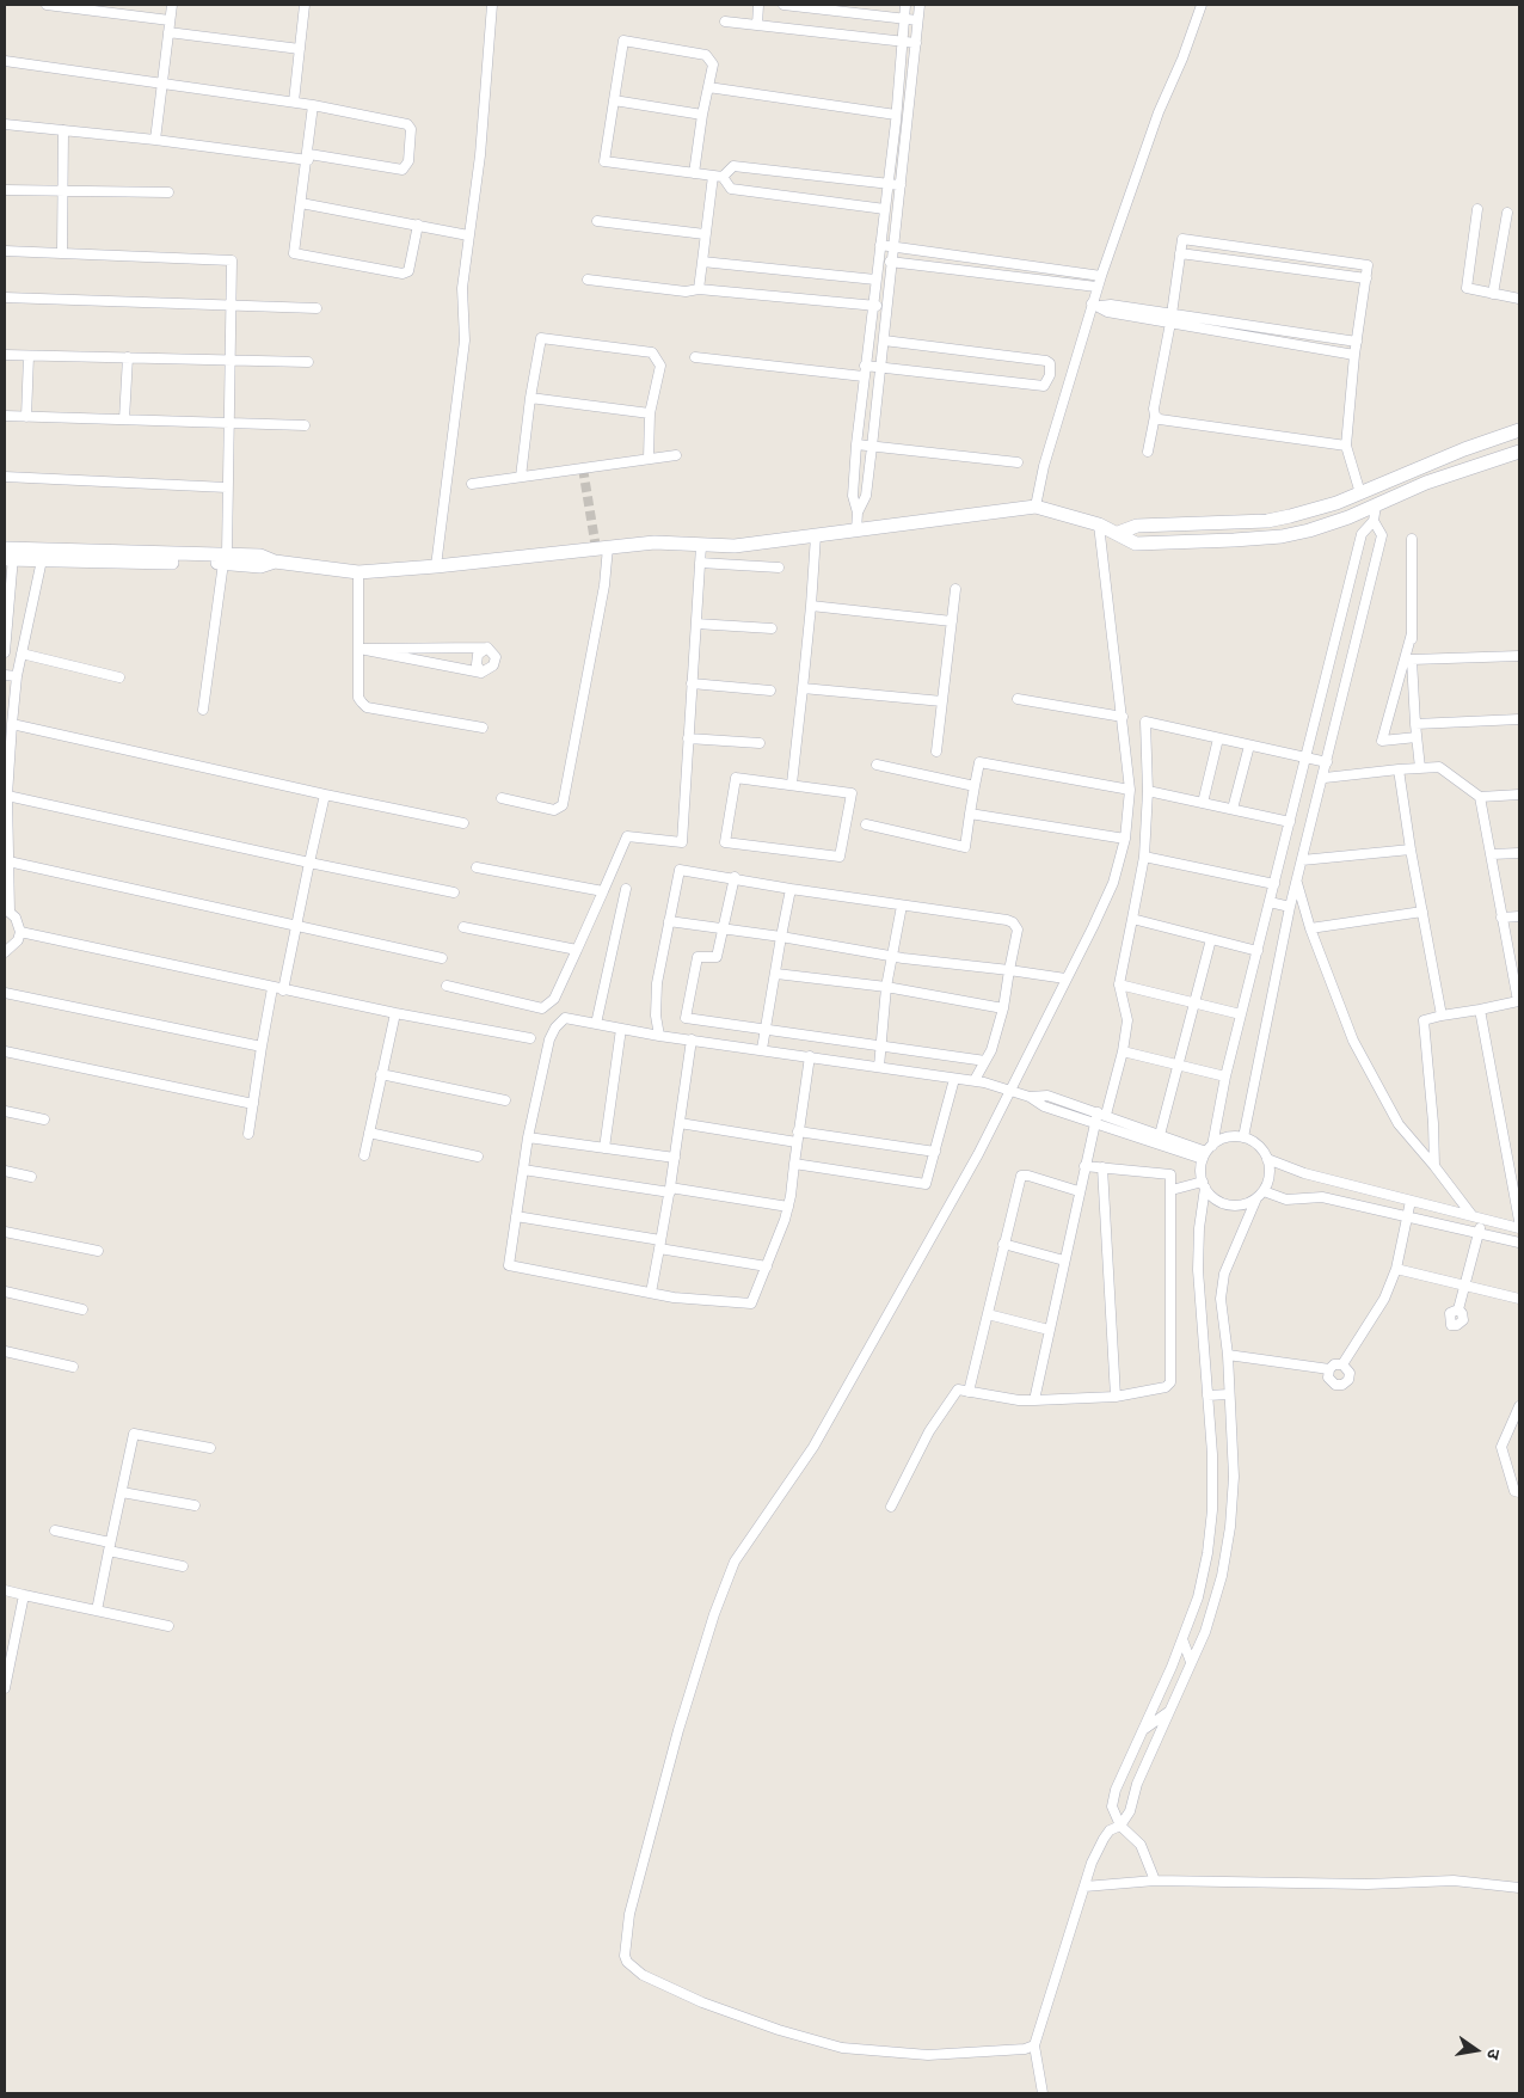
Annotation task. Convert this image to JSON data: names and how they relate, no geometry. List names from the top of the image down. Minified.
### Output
{"north":"right"}
